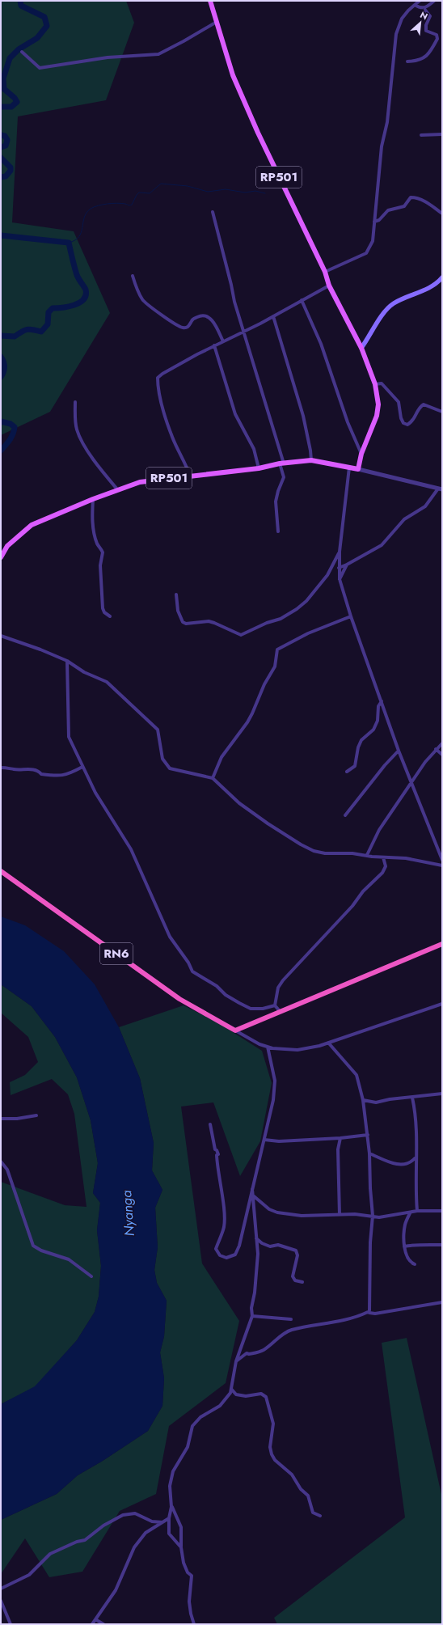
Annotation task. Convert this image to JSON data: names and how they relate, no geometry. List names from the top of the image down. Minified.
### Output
{"streets":{"highway":["RN6"],"main road":["RP501"]},"water":["Nyanga"],"north":"top right"}
